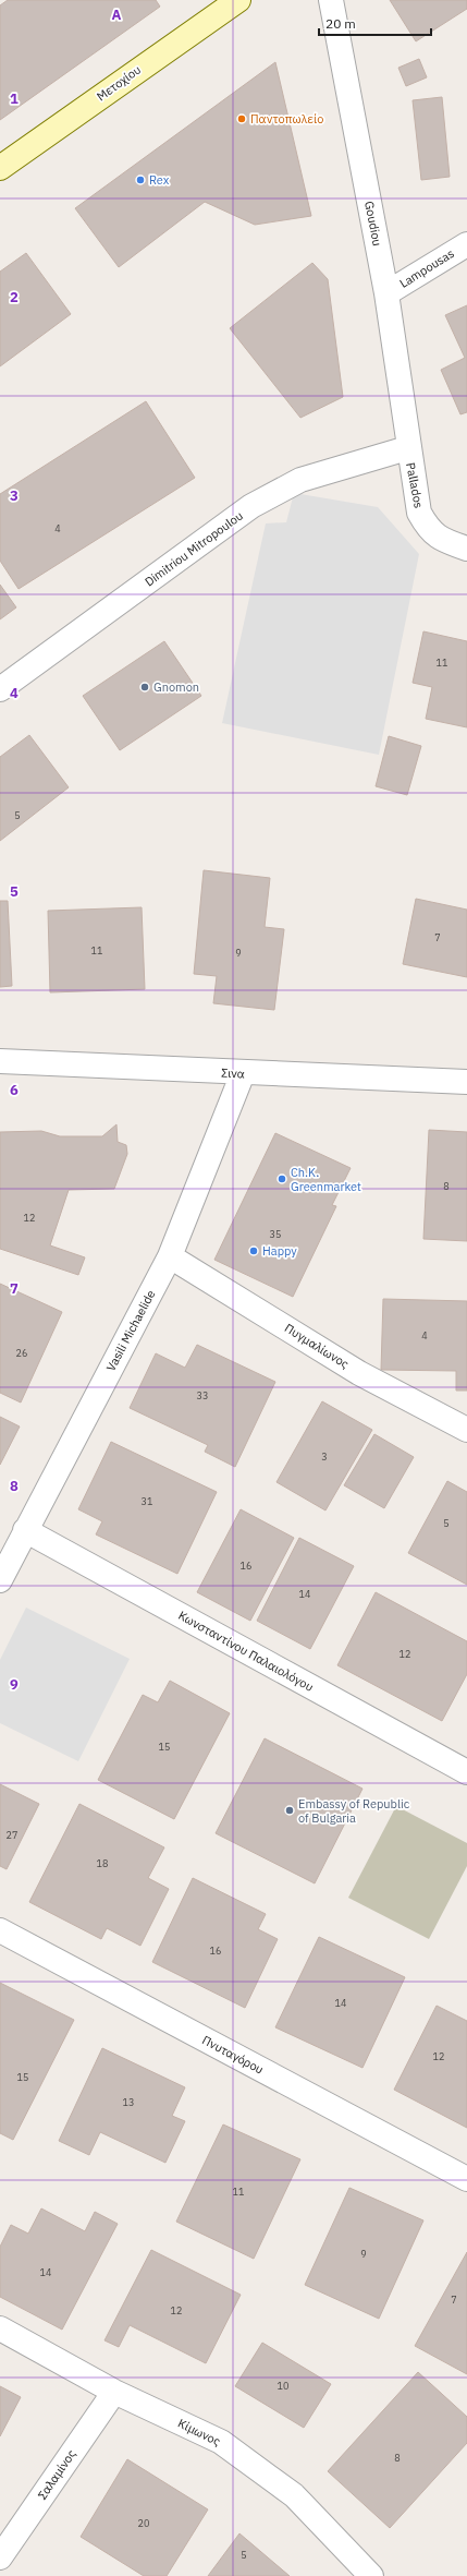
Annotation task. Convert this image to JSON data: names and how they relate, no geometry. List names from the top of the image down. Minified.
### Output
{"streets":{"main road":["Μετοχίου"],"street":["Goudiou","Lampousas","Pallados","Dimitriou Mitropoulou","Σινα","Vasili Michaelide","Πυγμαλίωνος","Κωνσταντίνου Παλαιολόγου","Πνυταγόρου","Κίμωνος","Σαλαμίνος"]},"crossings":[["Goudiou","Lampousas"],["Goudiou","Pallados"],["Goudiou","Dimitriou Mitropoulou"],["Pallados","Dimitriou Mitropoulou"],["Σινα","Vasili Michaelide"],["Vasili Michaelide","Πυγμαλίωνος"],["Vasili Michaelide","Κωνσταντίνου Παλαιολόγου"],["Κίμωνος","Σαλαμίνος"]],"places":["Παντοπωλείο","Rex","Gnomon","Ch.K. Greenmarket","Happy","Embassy of Republic of Bulgaria"],"house_numbers":["4","11","5","7","11","9","8","12","35","4","26","33","3","31","5","16","14","12","15","27","18","16","14","12","15","13","11","9","14","7","12","10","8","20","5"],"scale_bar":"20 m","grid":{"columns":["A"],"rows":["1","2","3","4","5","6","7","8","9"]}}
